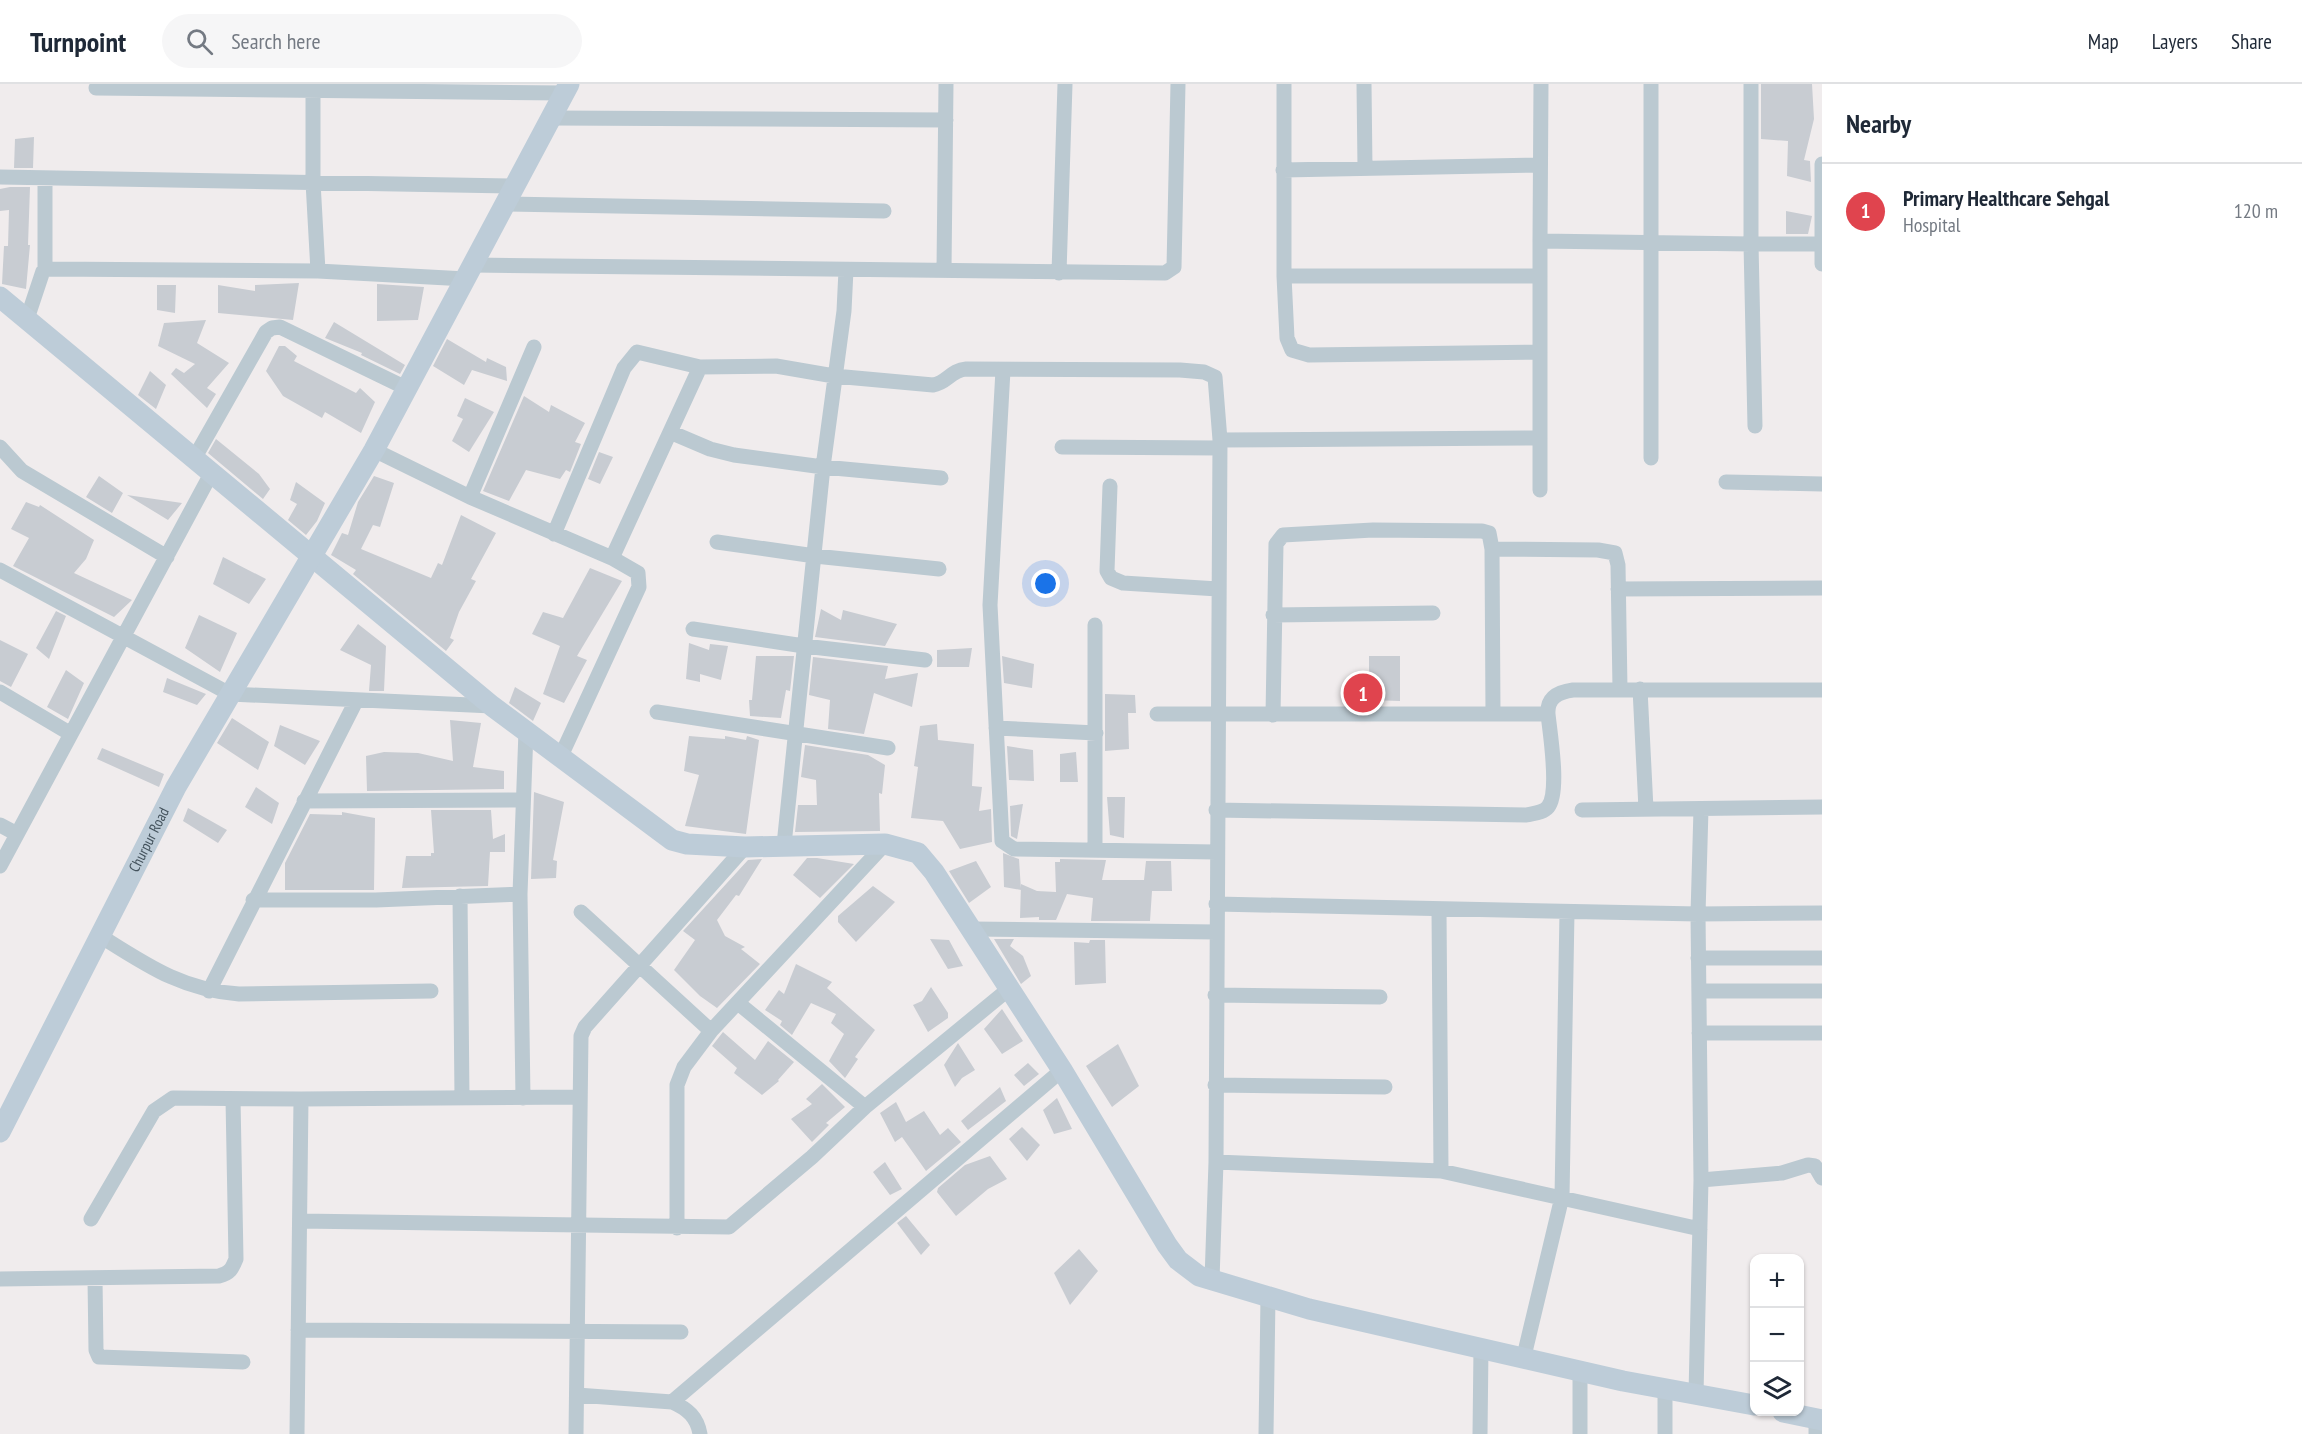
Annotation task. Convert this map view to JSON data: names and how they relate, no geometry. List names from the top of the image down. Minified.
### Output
{"streets":{"street":["Churpur Road"]},"page":{"header":"Turnpoint","search":"Search here","nav":["Map","Layers","Share"],"heading":"Nearby","list":[{"mark":"1","name":"Primary Healthcare Sehgal","note":"Hospital","value":"120 m"}],"pins":"1","map_buttons":["+","−"]}}
